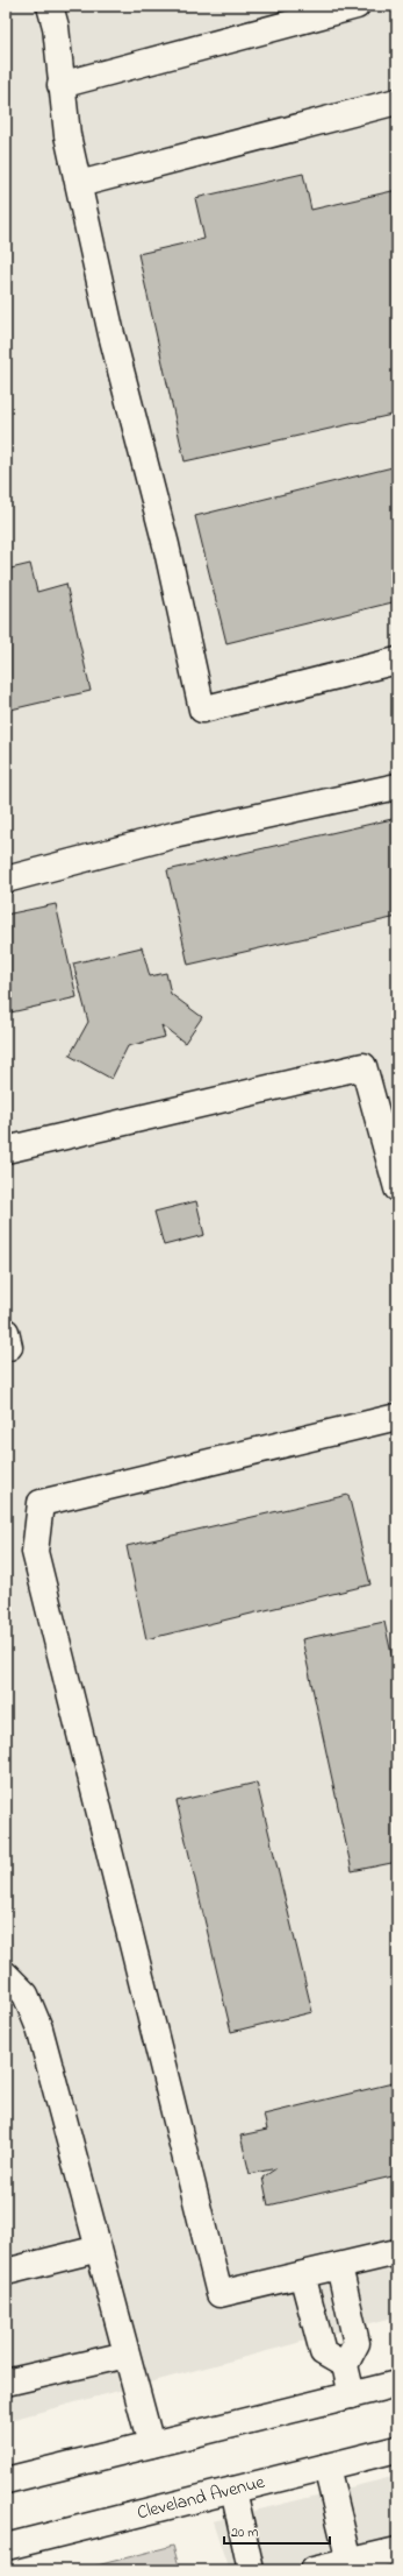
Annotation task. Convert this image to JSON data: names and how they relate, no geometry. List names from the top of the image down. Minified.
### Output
{"streets":{"main road":["Cleveland Avenue"]},"scale_bar":"20 m"}
